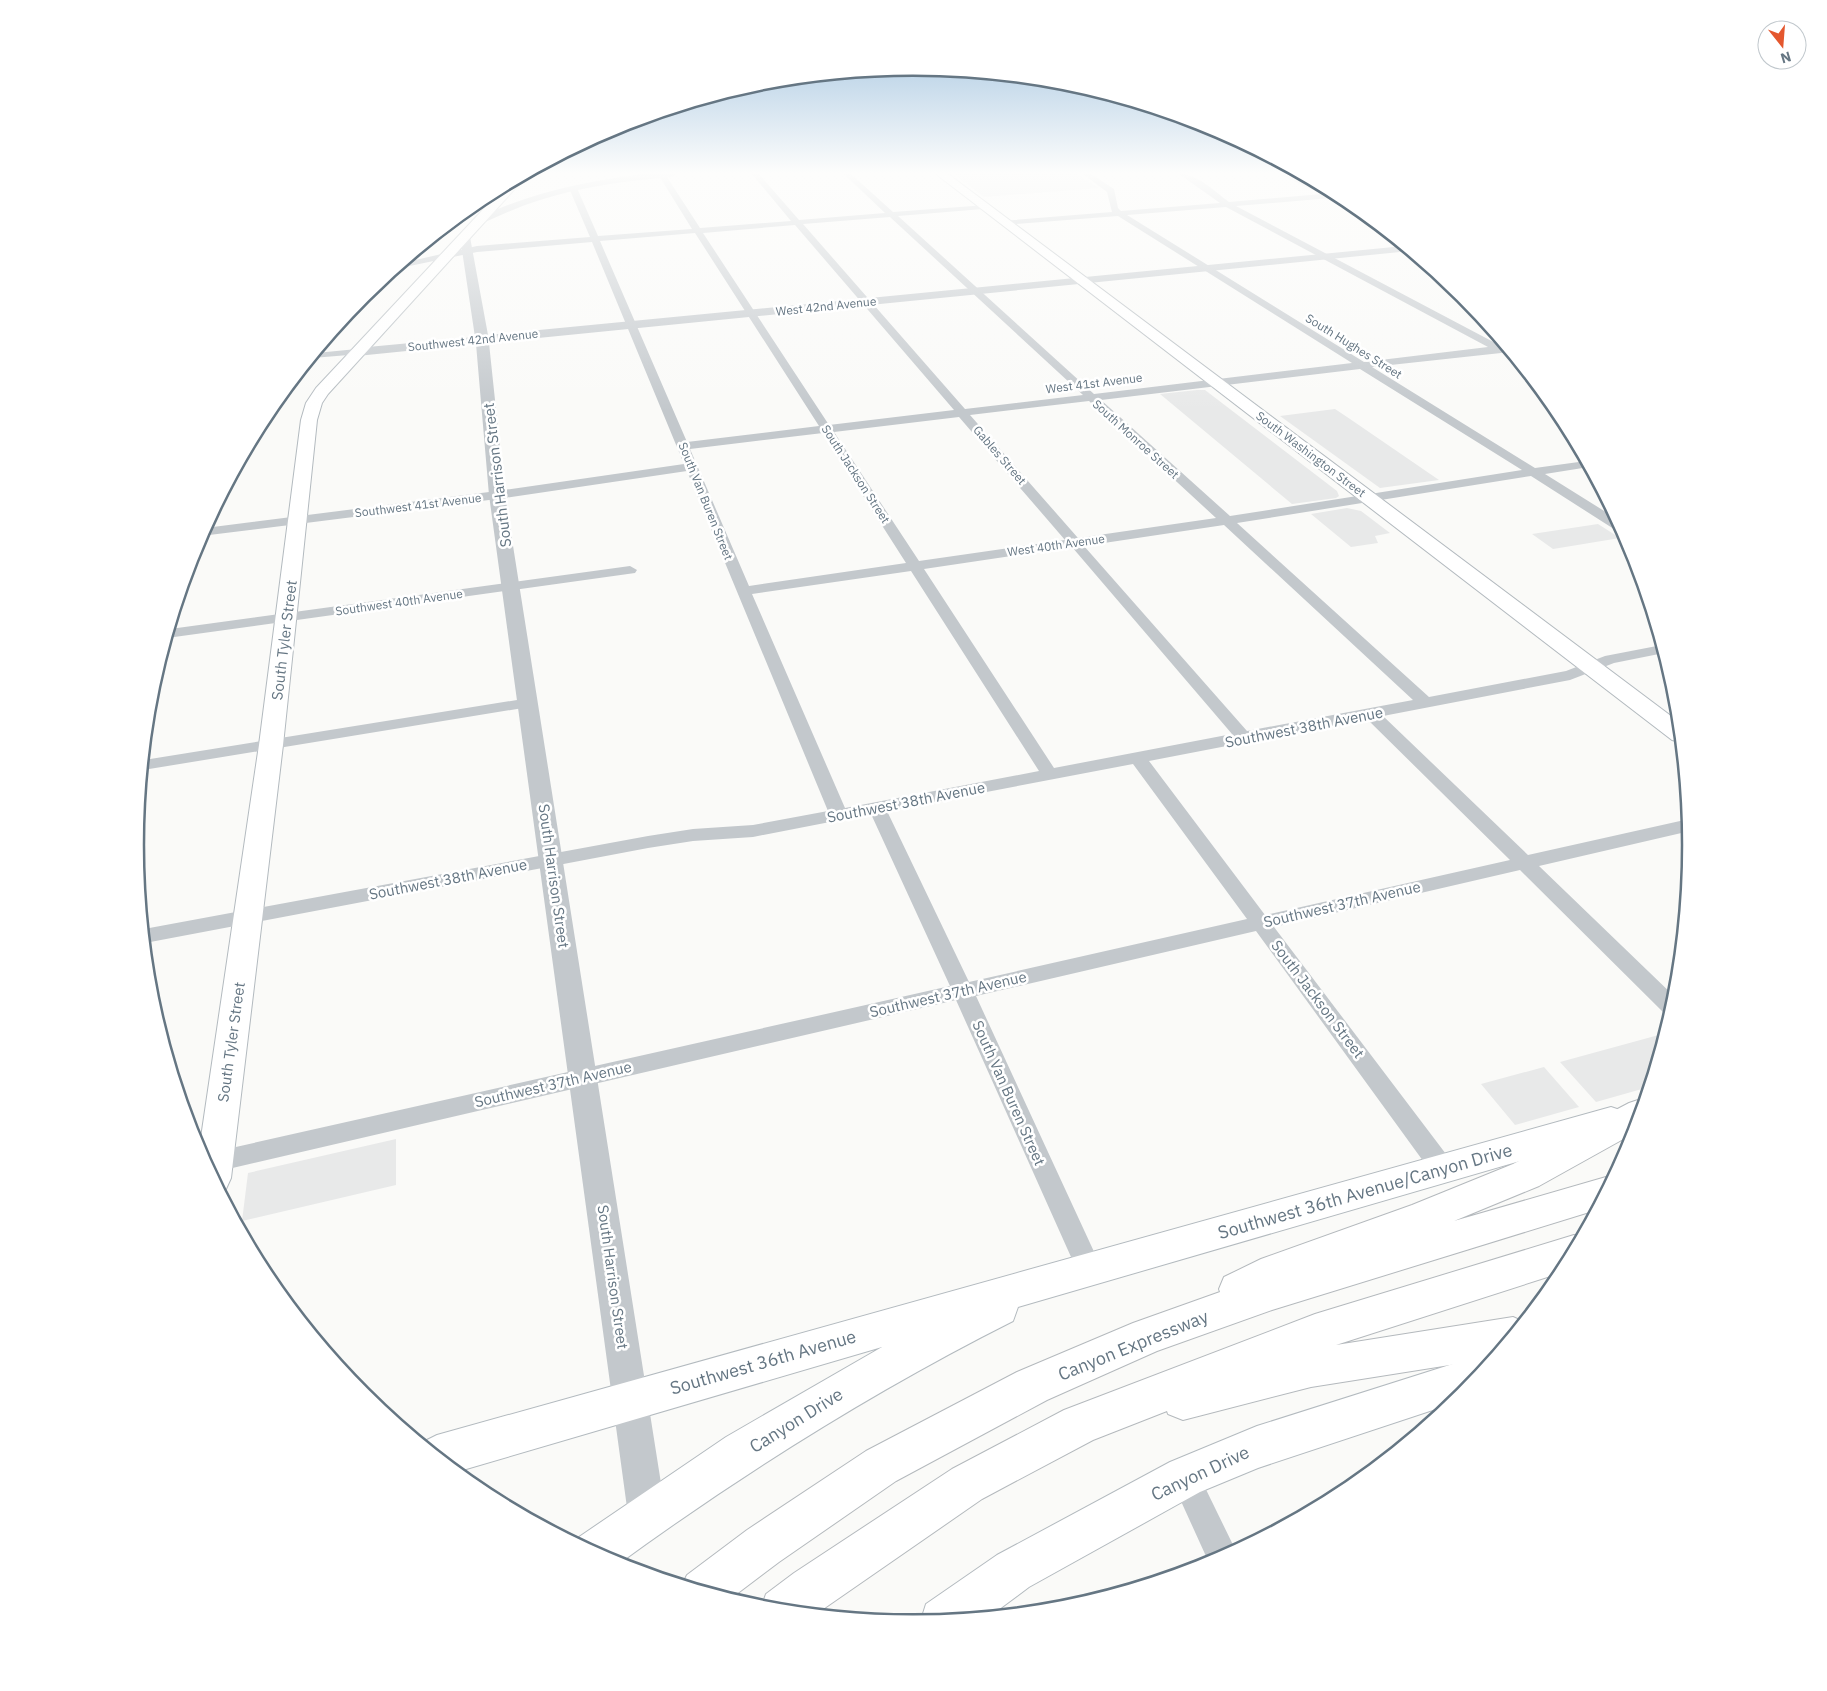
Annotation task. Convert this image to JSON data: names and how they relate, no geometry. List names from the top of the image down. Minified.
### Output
{"streets":{"main road":["South Washington Street","South Tyler Street","Southwest 36th Avenue/Canyon Drive","Canyon Expressway","Southwest 36th Avenue","Canyon Drive"],"street":["West 42nd Avenue","Southwest 42nd Avenue","South Hughes Street","West 41st Avenue","South Monroe Street","Gables Street","South Jackson Street","South Harrison Street","South Van Buren Street","Southwest 41st Avenue","West 40th Avenue","Southwest 40th Avenue","Southwest 38th Avenue","Southwest 37th Avenue"]},"crossings":[["West 42nd Avenue","Southwest 42nd Avenue"],["West 42nd Avenue","South Hughes Street"],["West 42nd Avenue","South Monroe Street"],["West 42nd Avenue","South Washington Street"],["West 42nd Avenue","Gables Street"],["West 42nd Avenue","South Jackson Street"],["West 42nd Avenue","South Van Buren Street"],["Southwest 42nd Avenue","South Harrison Street"],["Southwest 42nd Avenue","South Van Buren Street"],["Southwest 42nd Avenue","South Tyler Street"],["South Hughes Street","West 41st Avenue"],["West 41st Avenue","South Monroe Street"],["West 41st Avenue","South Washington Street"],["West 41st Avenue","Gables Street"],["West 41st Avenue","South Jackson Street"],["West 41st Avenue","South Van Buren Street"],["South Monroe Street","West 40th Avenue"],["South Monroe Street","Southwest 38th Avenue"],["South Washington Street","West 40th Avenue"],["South Washington Street","Southwest 38th Avenue"],["Gables Street","West 40th Avenue"],["Gables Street","Southwest 38th Avenue"],["South Jackson Street","West 40th Avenue"],["South Jackson Street","Southwest 38th Avenue"],["South Jackson Street","Southwest 37th Avenue"],["South Jackson Street","Southwest 36th Avenue/Canyon Drive"],["South Harrison Street","Southwest 41st Avenue"],["South Harrison Street","Southwest 40th Avenue"],["South Harrison Street","Southwest 38th Avenue"],["South Harrison Street","Southwest 37th Avenue"],["South Harrison Street","Southwest 36th Avenue"],["South Harrison Street","Canyon Drive"],["South Van Buren Street","Southwest 41st Avenue"],["South Van Buren Street","West 40th Avenue"],["South Van Buren Street","Southwest 38th Avenue"],["South Van Buren Street","Southwest 37th Avenue"],["South Van Buren Street","Southwest 36th Avenue/Canyon Drive"],["South Van Buren Street","Southwest 36th Avenue"],["South Van Buren Street","Canyon Drive"],["Southwest 41st Avenue","South Tyler Street"],["Southwest 40th Avenue","South Tyler Street"],["South Tyler Street","Southwest 38th Avenue"],["Southwest 36th Avenue/Canyon Drive","Southwest 36th Avenue"],["Southwest 36th Avenue/Canyon Drive","Canyon Drive"],["Southwest 36th Avenue","Canyon Drive"]],"north":"bottom"}
